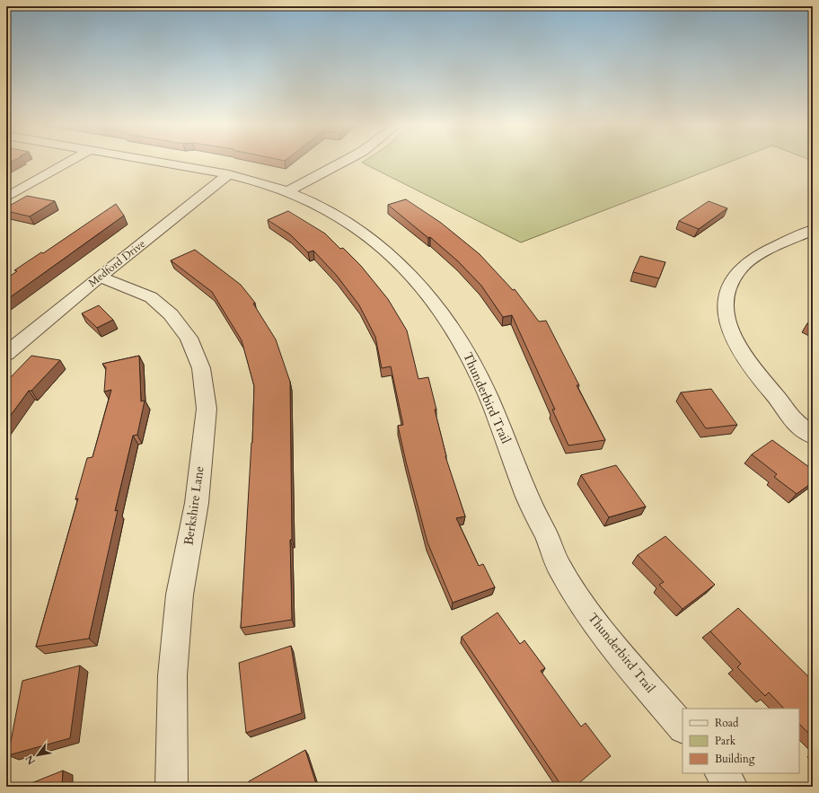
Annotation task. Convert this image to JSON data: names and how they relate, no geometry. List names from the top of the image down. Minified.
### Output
{"streets":{"street":["Medford Drive","Thunderbird Trail","Berkshire Lane"]},"crossings":[["Medford Drive","Thunderbird Trail"],["Medford Drive","Berkshire Lane"]],"legend":["Road","Park","Building"],"north":"bottom left"}
